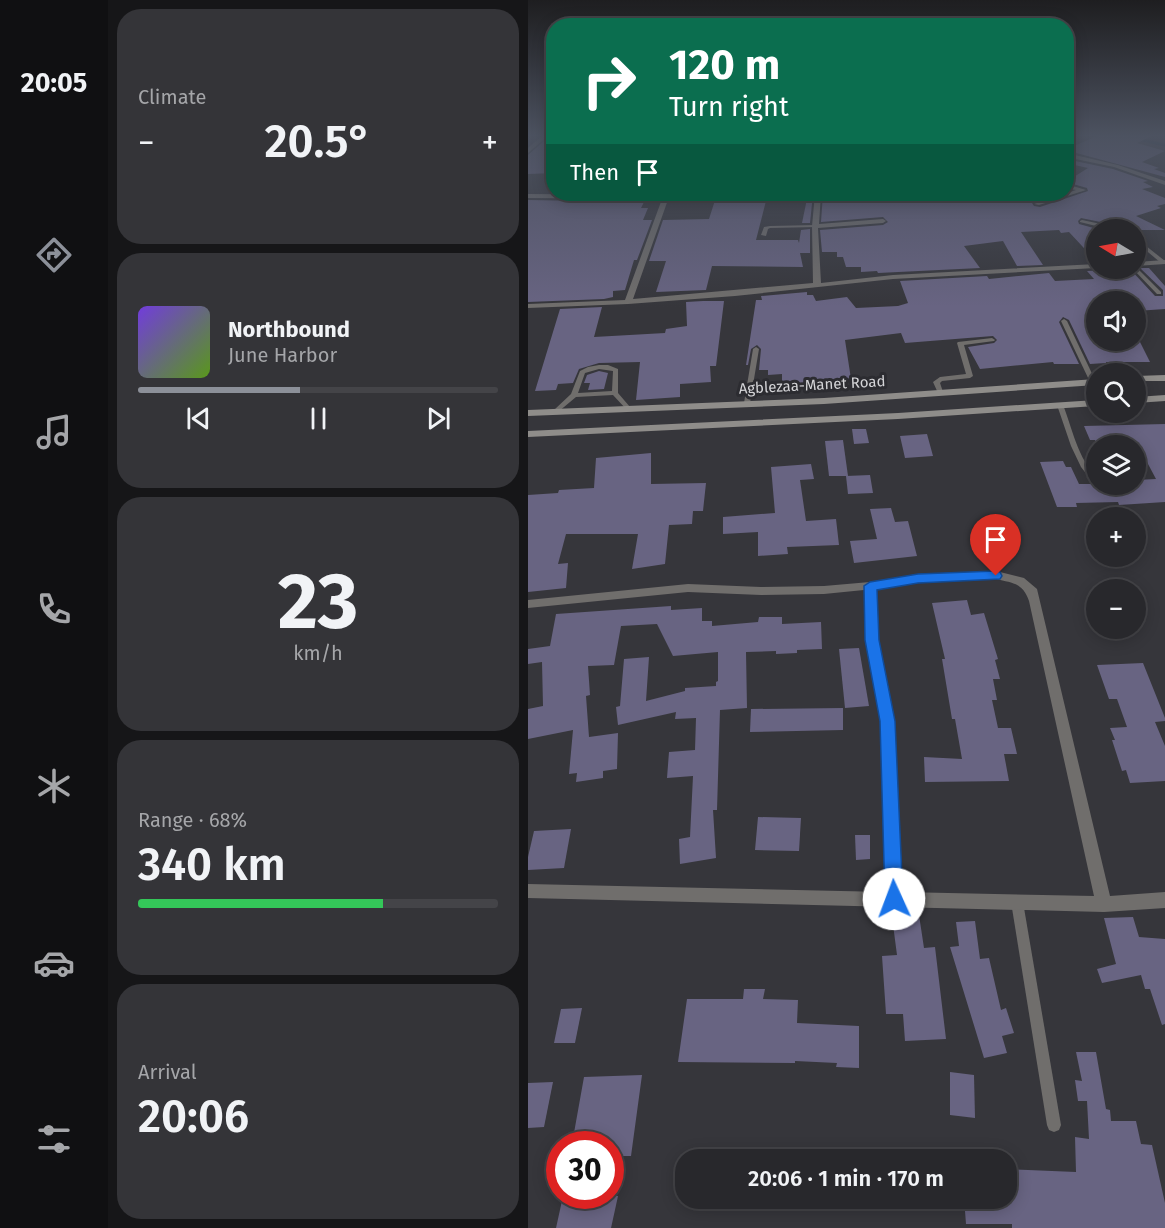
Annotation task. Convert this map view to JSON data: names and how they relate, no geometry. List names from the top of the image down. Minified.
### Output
{"streets":{"main road":["Agblezaa-Manet Road"]},"north":"left","page":{"tabs":"20:05","tile":["Climate",["23","km/h"],["Range · 68%","340 km"],["Arrival","20:06"]],"turn":["120 m","Turn right"],"heat":["−","20.5°","+"],"then":"Then","map_buttons":["+","−"],"song":["Northbound","June Harbor"],"limit":"30","trip":"20:06 · 1 min · 170 m"}}
